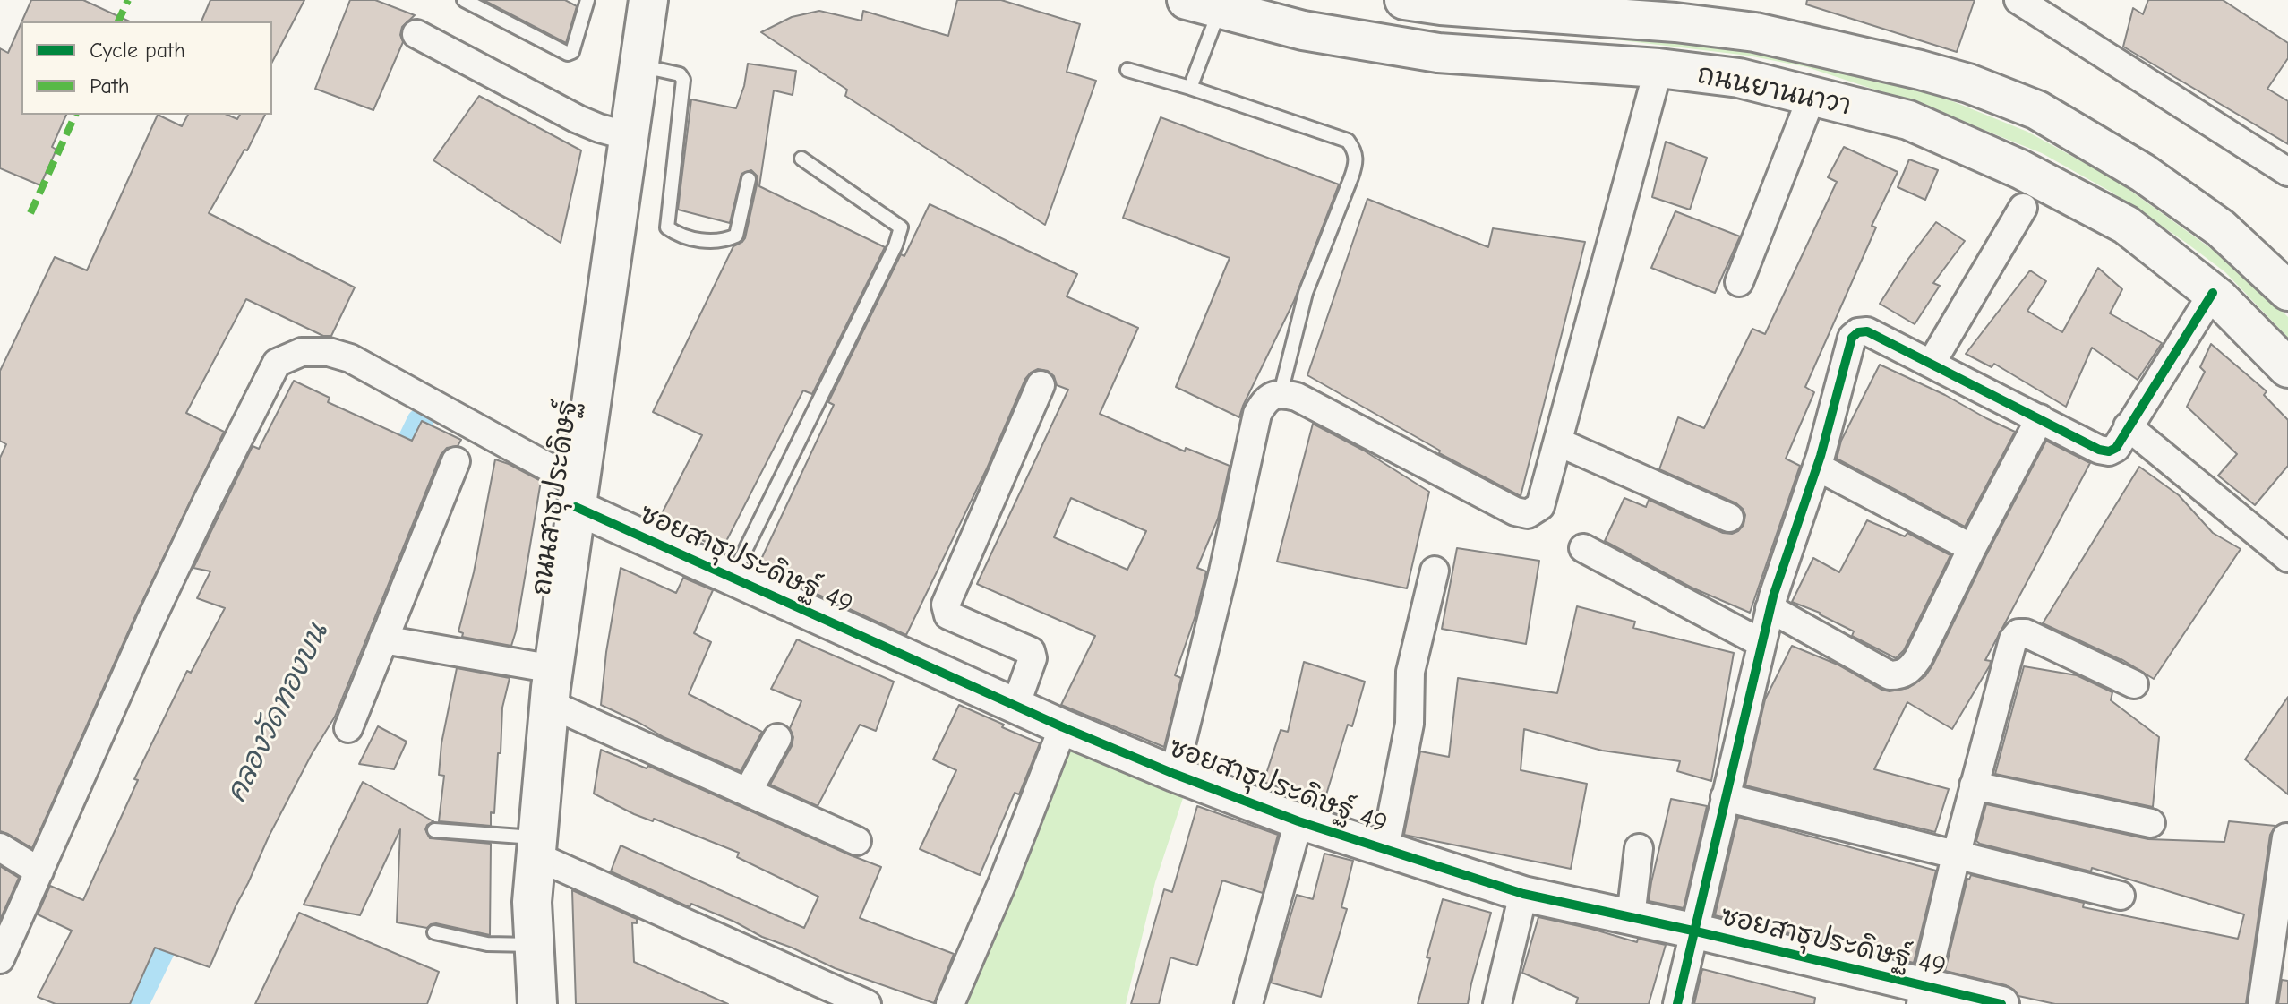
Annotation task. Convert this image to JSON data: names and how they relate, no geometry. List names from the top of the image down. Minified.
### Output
{"streets":{"main road":["ถนนยานนาวา","ถนนสาธุประดิษฐ์"],"street":["ซอยสาธุประดิษฐ์ 49"]},"crossings":[["ถนนสาธุประดิษฐ์","ซอยสาธุประดิษฐ์ 49"]],"water":["คลองวัดทองบน"],"legend":["Cycle path","Path"]}
